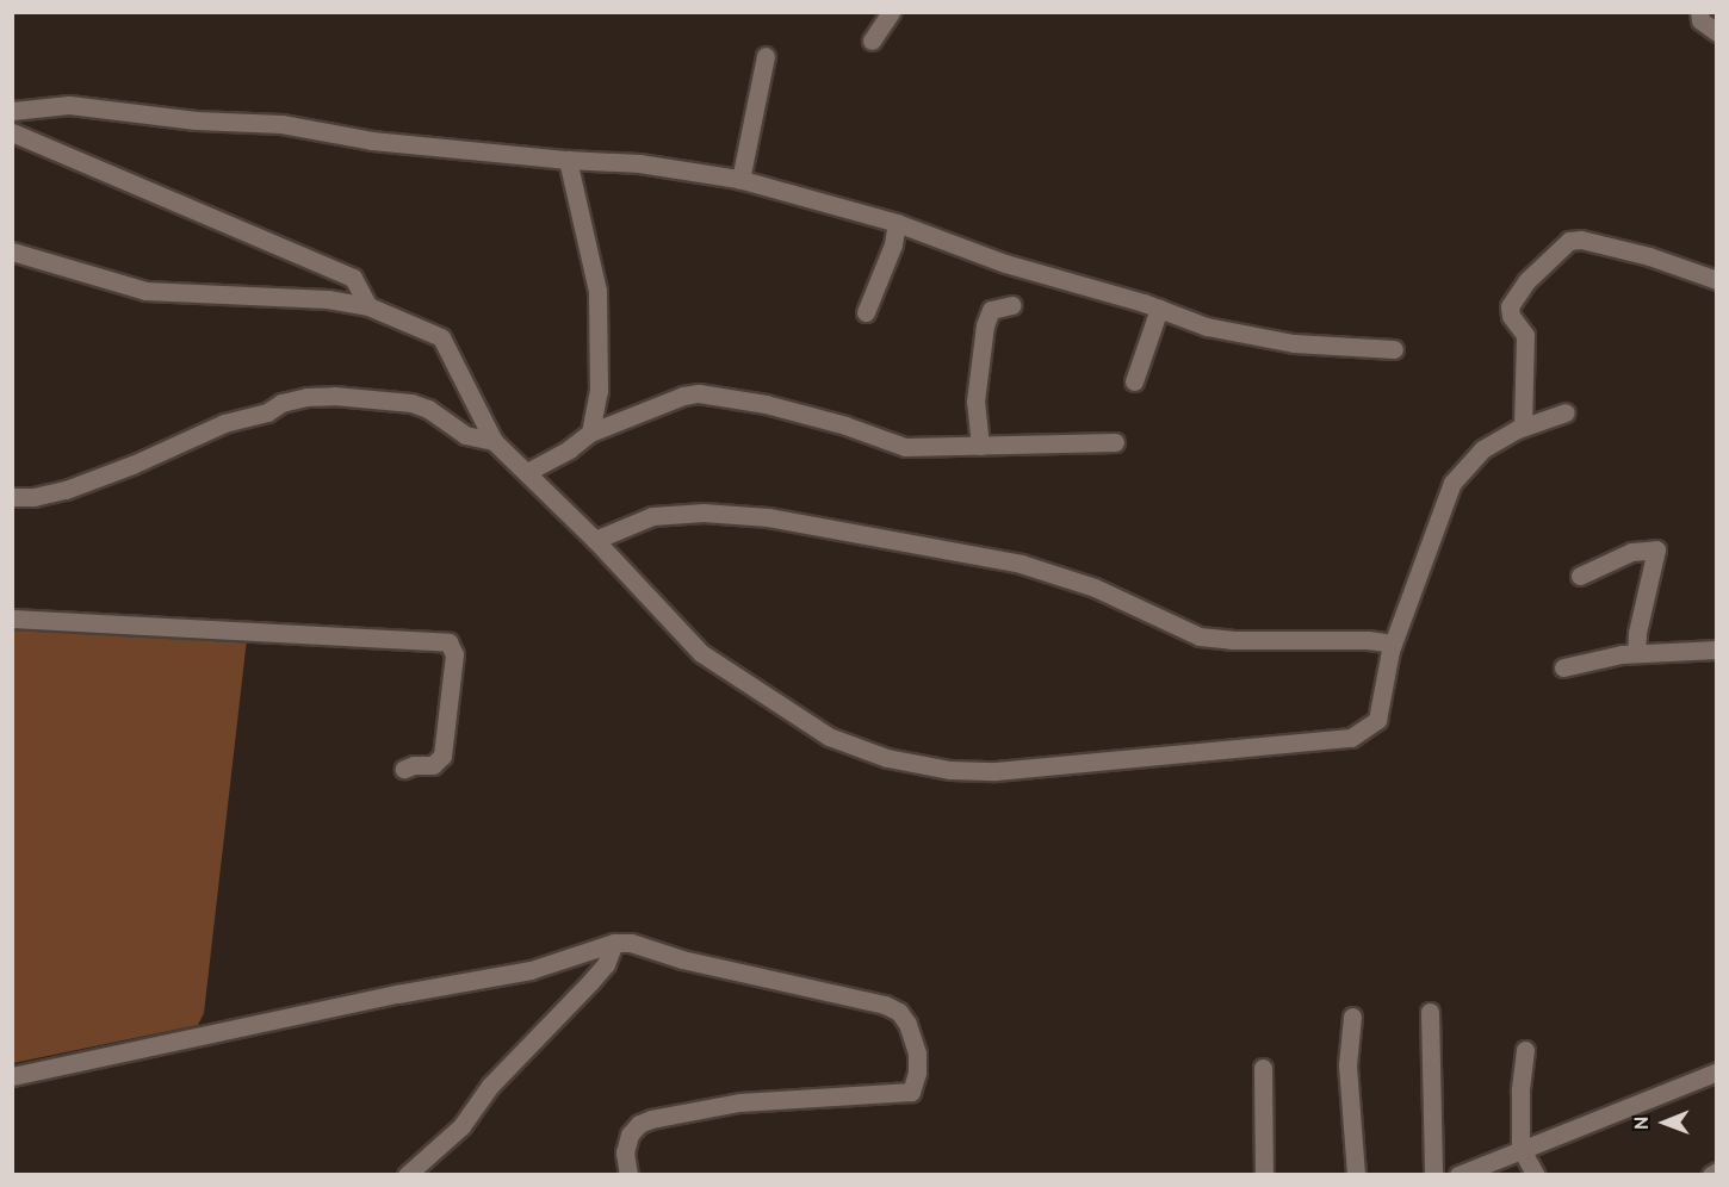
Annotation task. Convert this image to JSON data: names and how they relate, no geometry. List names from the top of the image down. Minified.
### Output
{"north":"left"}
